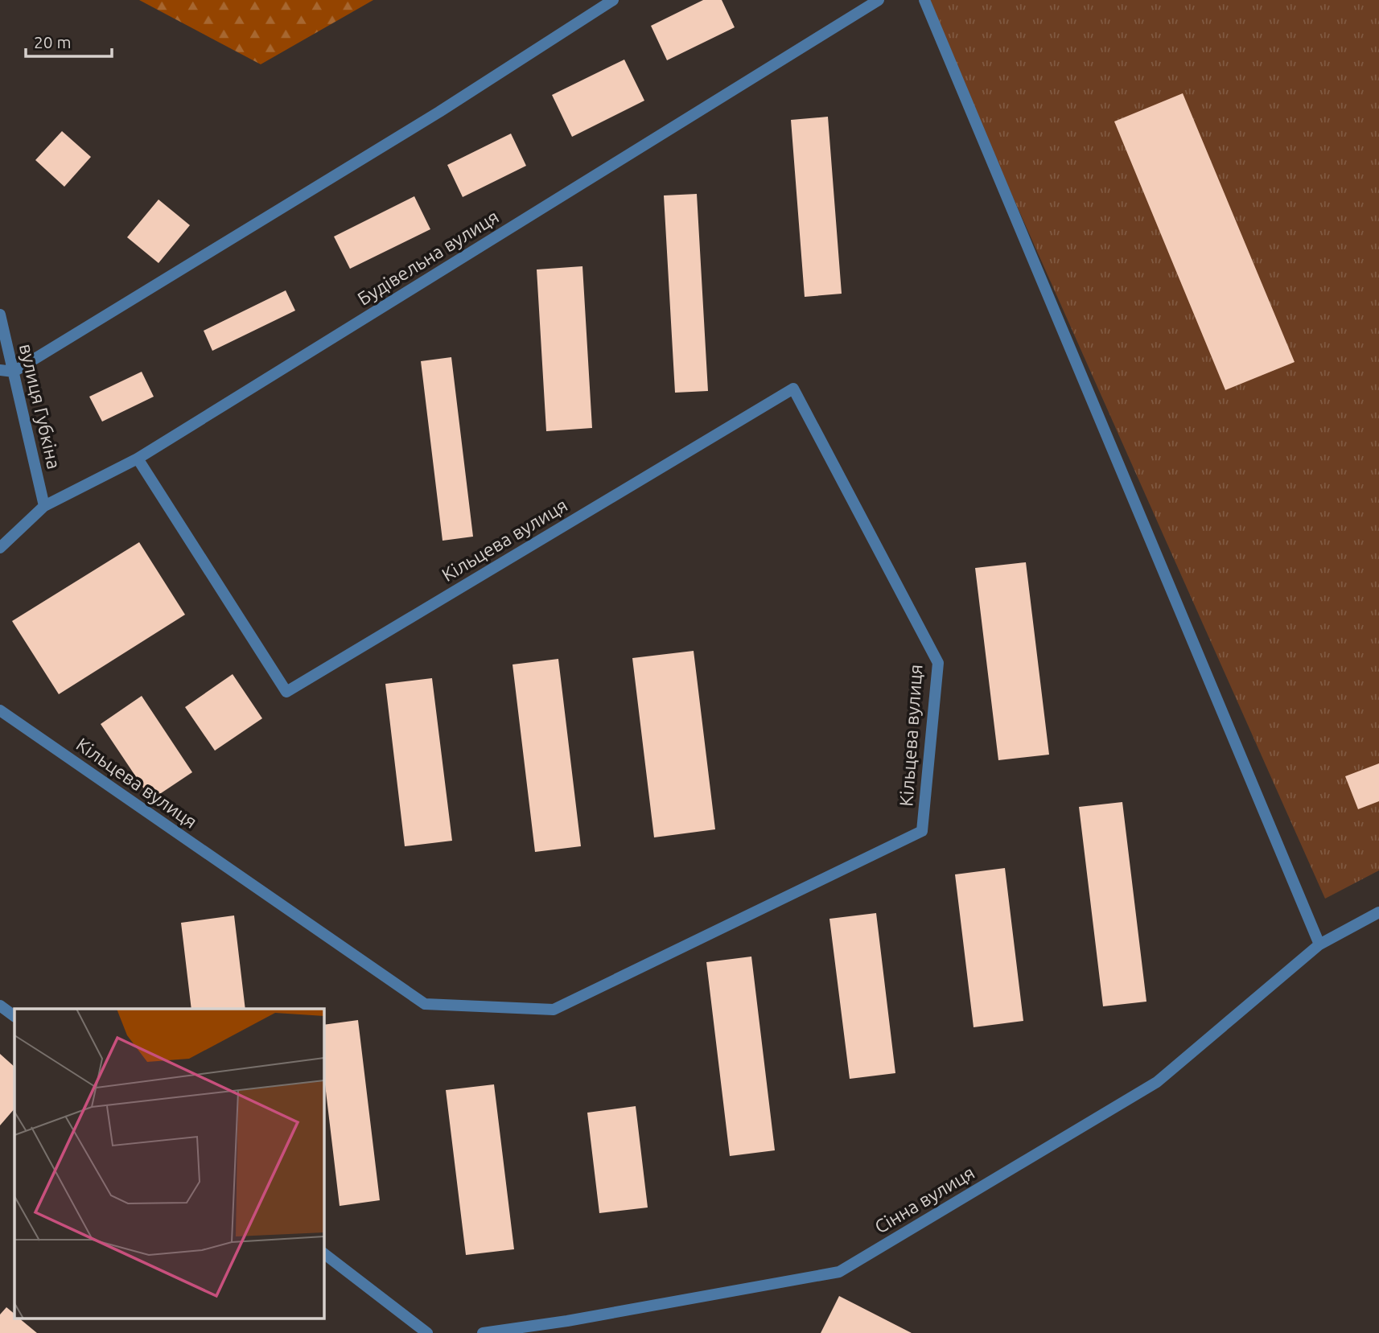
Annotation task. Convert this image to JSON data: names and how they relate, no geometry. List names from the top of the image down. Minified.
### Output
{"streets":{"street":["Будівельна вулиця","вулиця Губкіна","Кільцева вулиця","Сінна вулиця"]},"crossings":[["Будівельна вулиця","вулиця Губкіна"],["Будівельна вулиця","Кільцева вулиця"]],"scale_bar":"20 m"}
